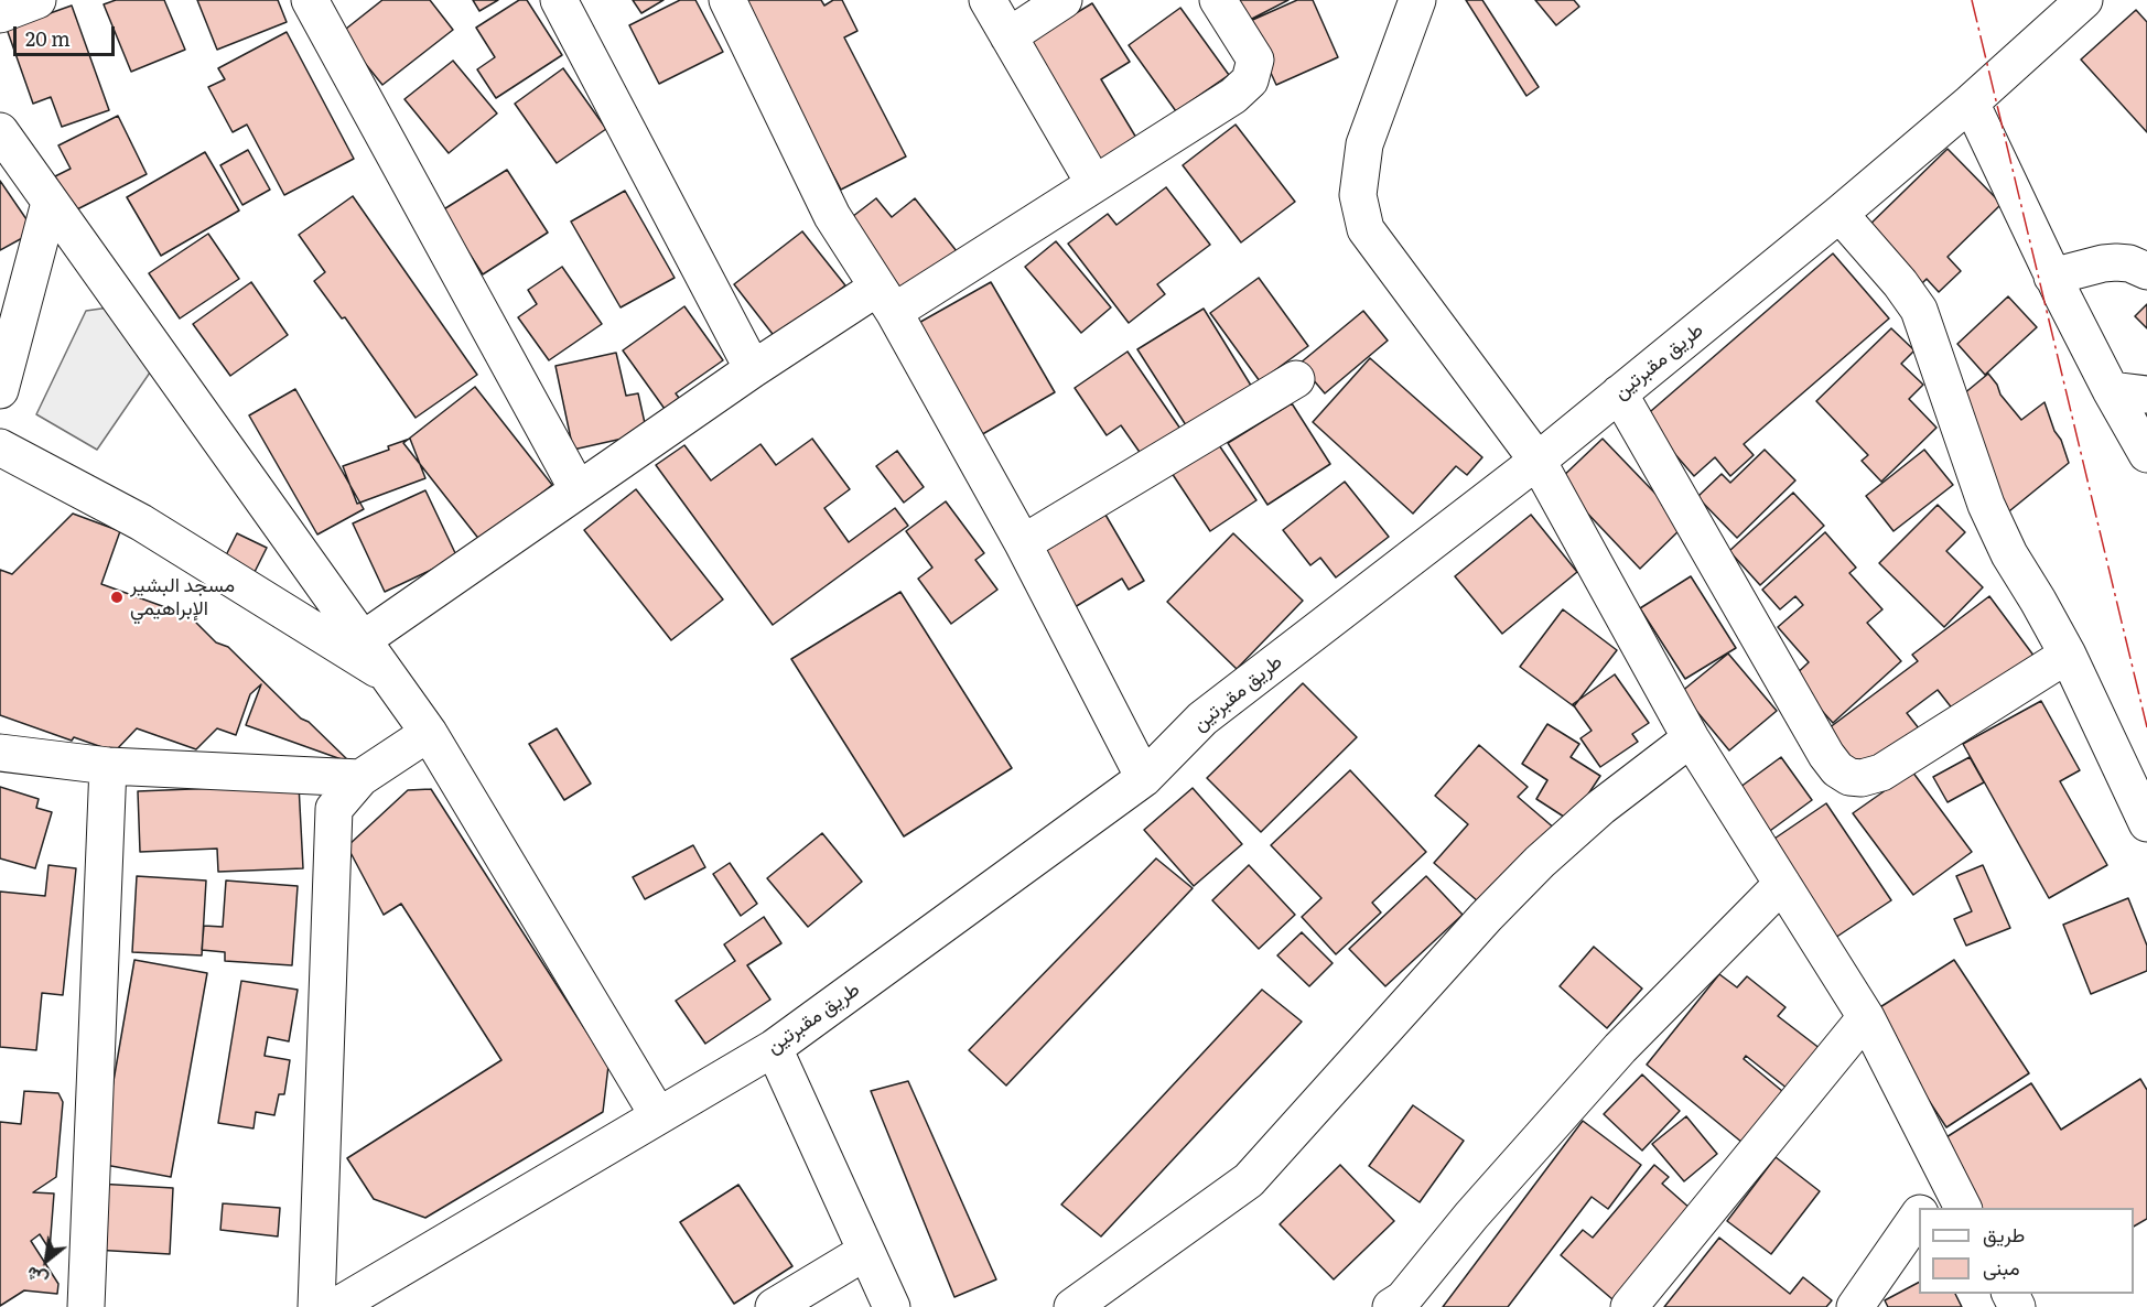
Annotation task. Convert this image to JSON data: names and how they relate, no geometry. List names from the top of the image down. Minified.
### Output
{"streets":{"street":["طريق مقبرتين"]},"places":["مسجد البشير الإبراهيمي"],"legend":["طريق","مبنى"],"scale_bar":"20 m","north":"bottom left"}
